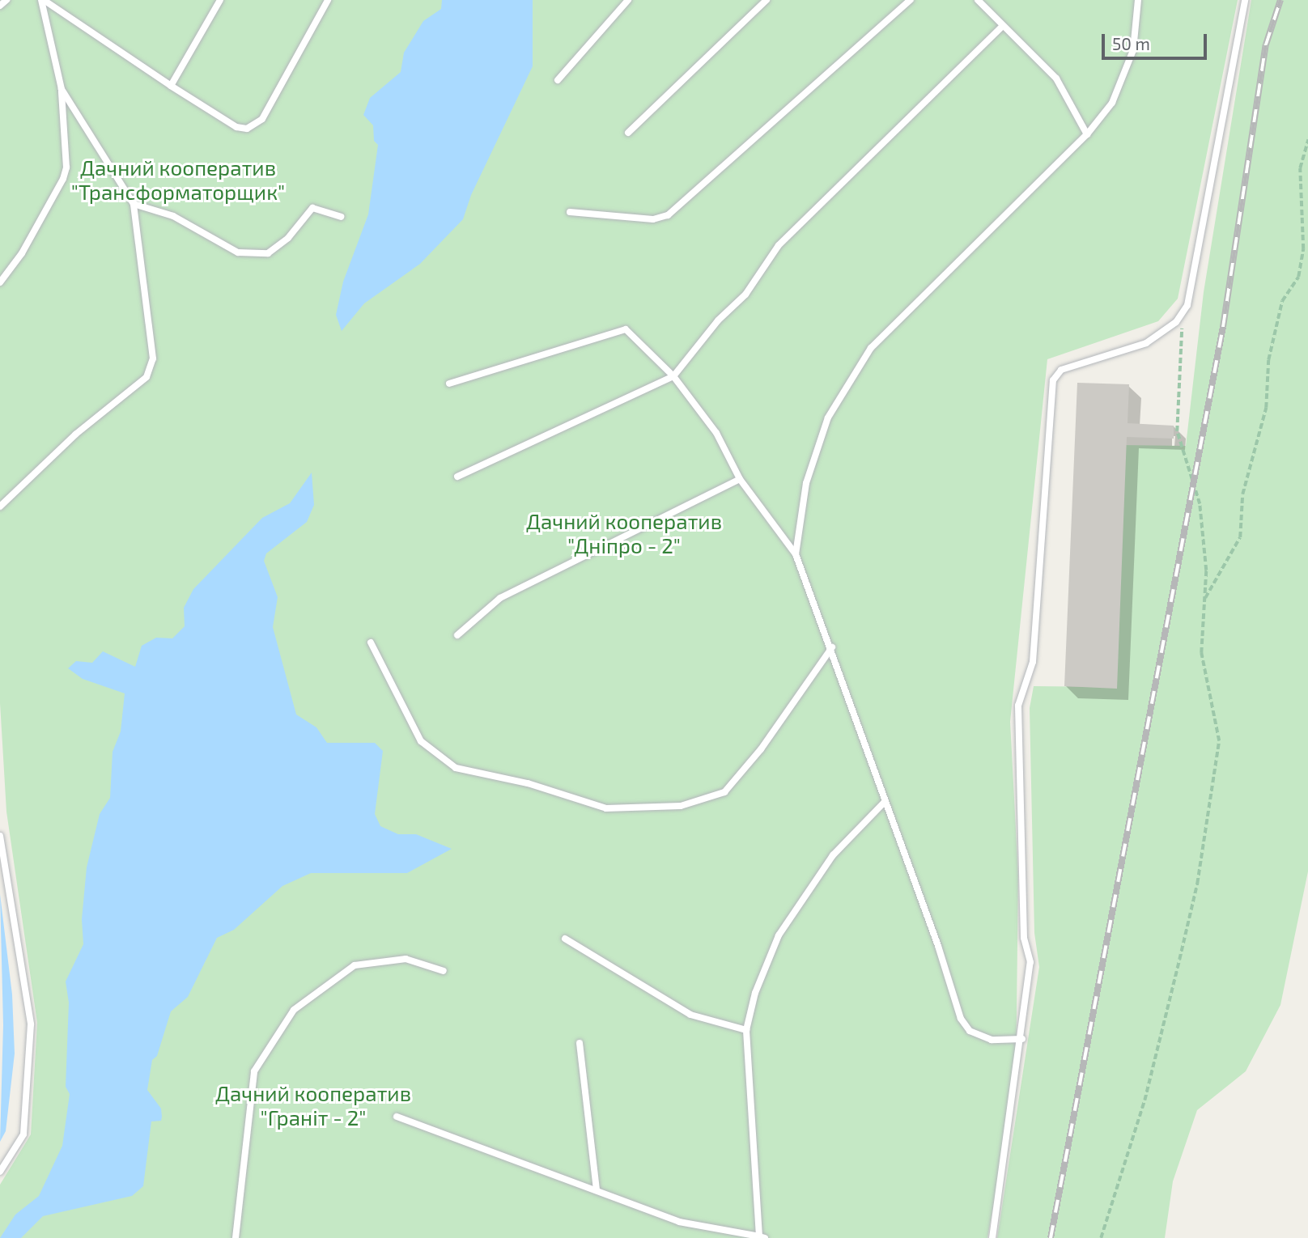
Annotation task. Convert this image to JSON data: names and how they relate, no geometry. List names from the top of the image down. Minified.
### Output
{"parks":["Дачний кооператив \"Трансформаторщик\"","Дачний кооператив \"Дніпро - 2\"","Дачний кооператив \"Граніт - 2\""],"scale_bar":"50 m"}
